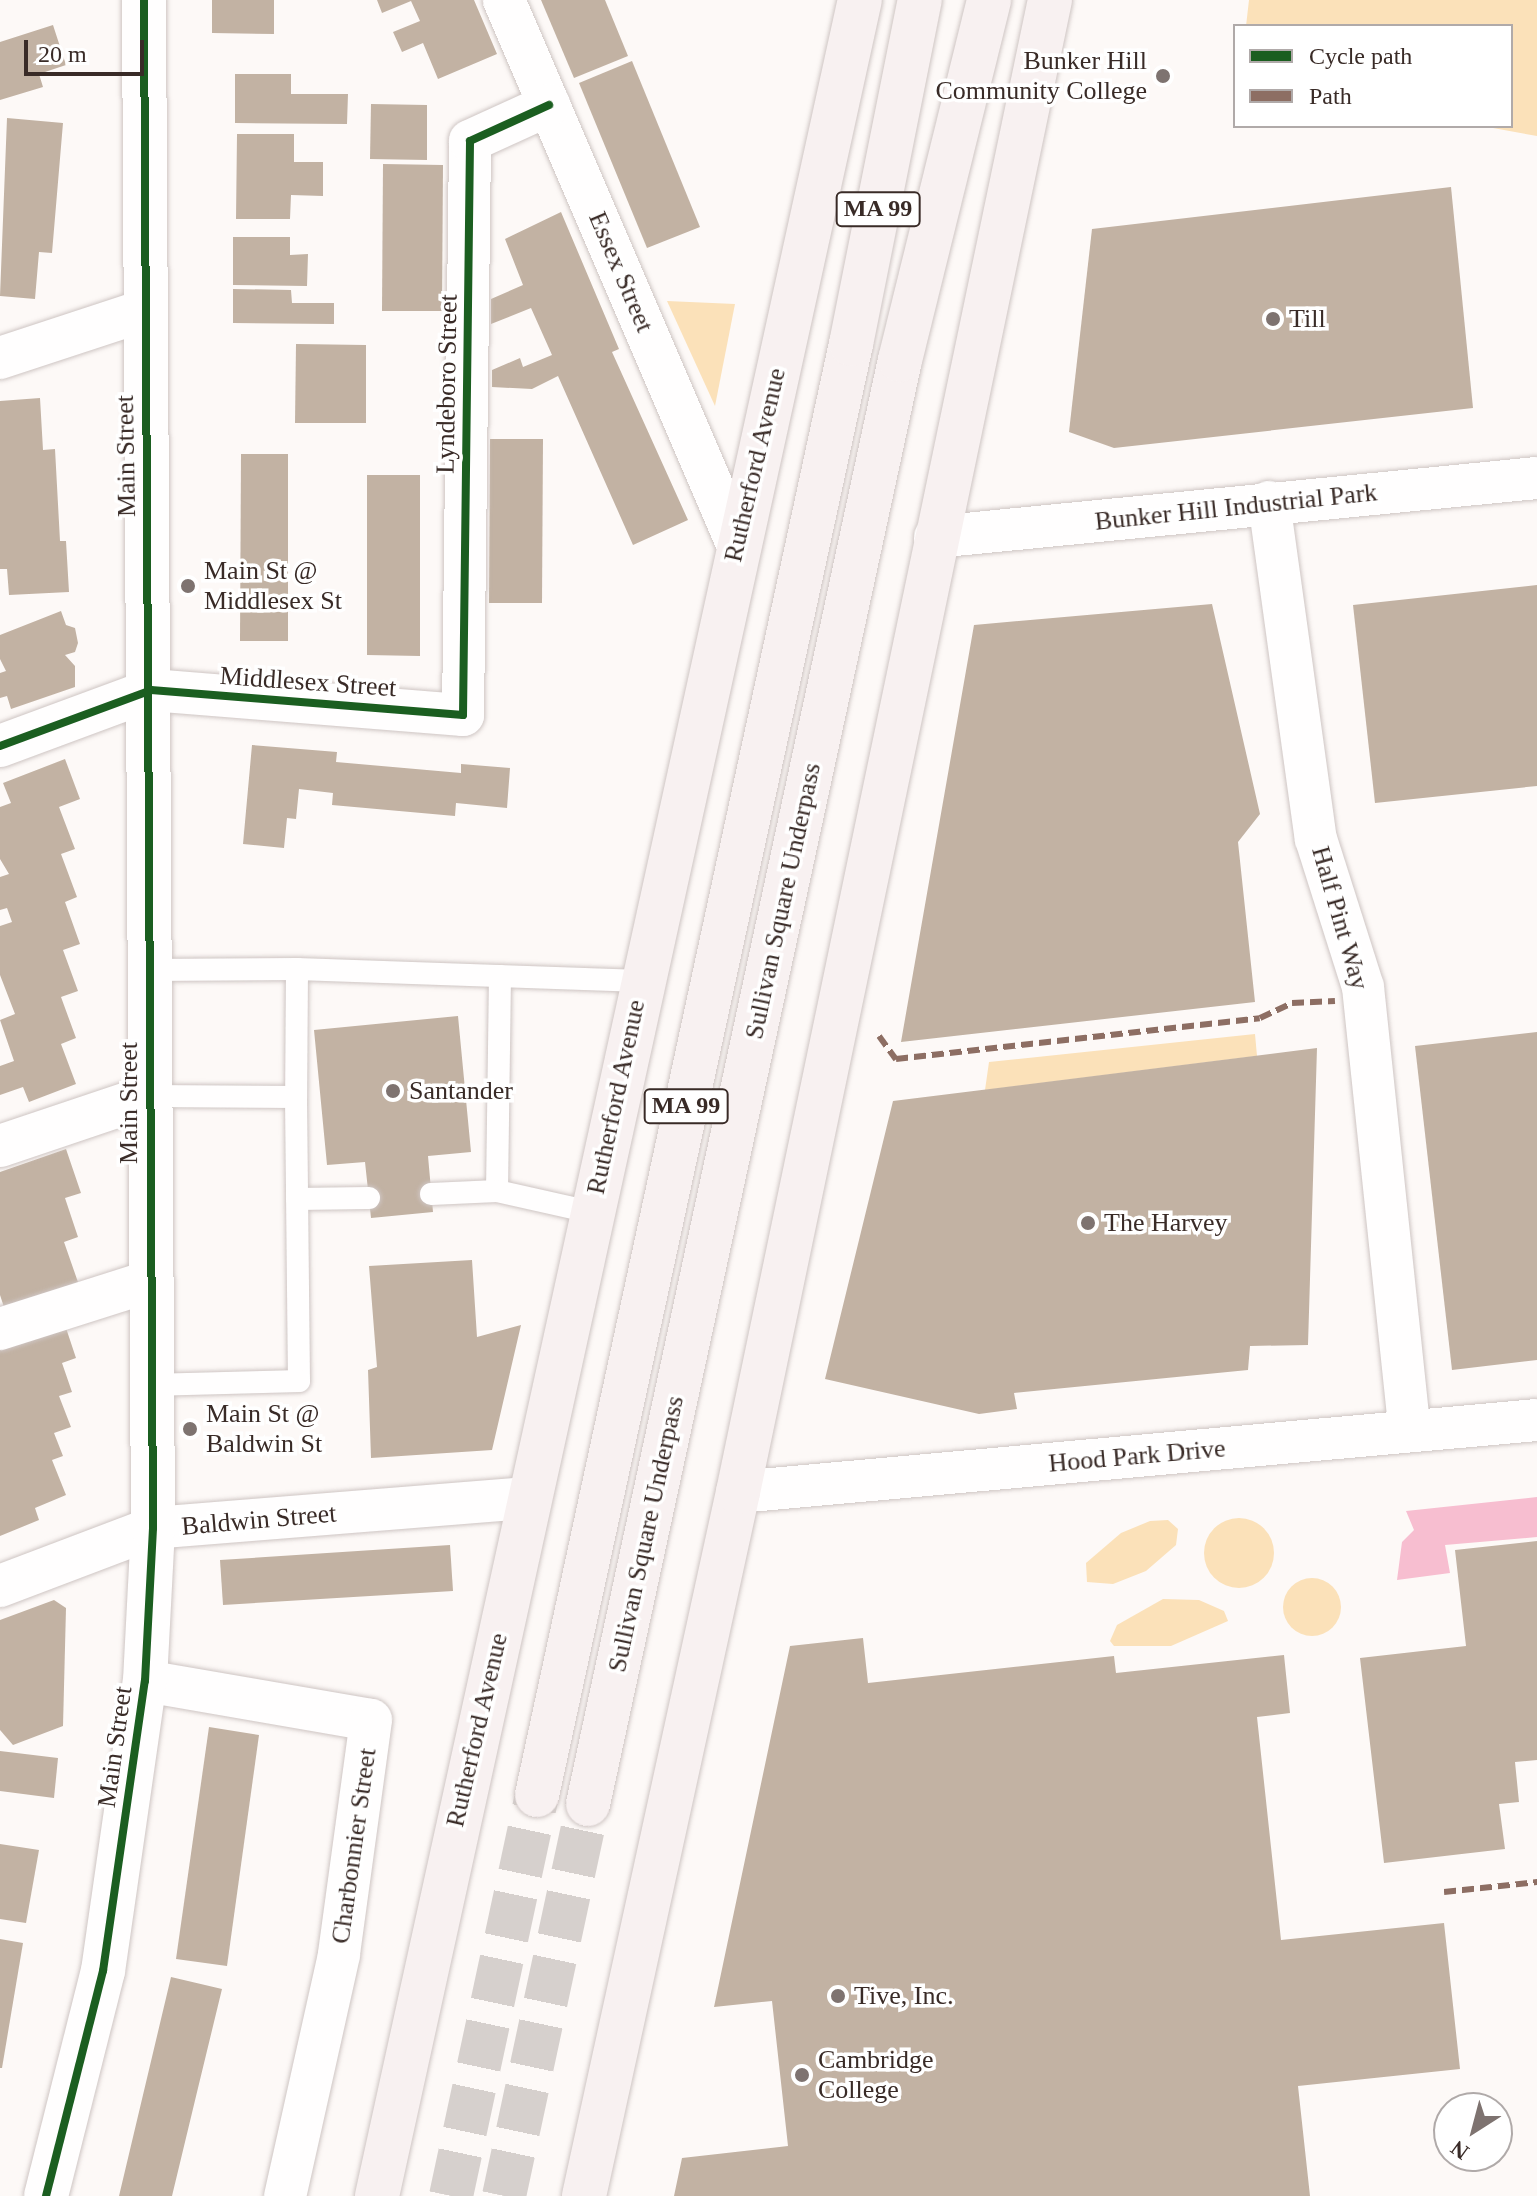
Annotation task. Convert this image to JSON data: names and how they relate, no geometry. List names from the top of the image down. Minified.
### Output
{"streets":{"main road":["MA 99","Main Street","Rutherford Avenue","Sullivan Square Underpass"],"street":["Essex Street","Lyndeboro Street","Bunker Hill Industrial Park","Middlesex Street","Half Pint Way","Hood Park Drive","Baldwin Street","Charbonnier Street"]},"crossings":[["Essex Street","Lyndeboro Street"],["Essex Street","Rutherford Avenue"],["Lyndeboro Street","Middlesex Street"],["Main Street","Middlesex Street"],["Main Street","Baldwin Street"],["Main Street","Charbonnier Street"],["Rutherford Avenue","Baldwin Street"],["Bunker Hill Industrial Park","Half Pint Way"],["Half Pint Way","Hood Park Drive"]],"places":["Bunker Hill Community College","Till","Main St @ Middlesex St","Santander","The Harvey","Main St @ Baldwin St","Tive, Inc.","Cambridge College"],"legend":["Cycle path","Path"],"scale_bar":"20 m","north":"bottom left"}
